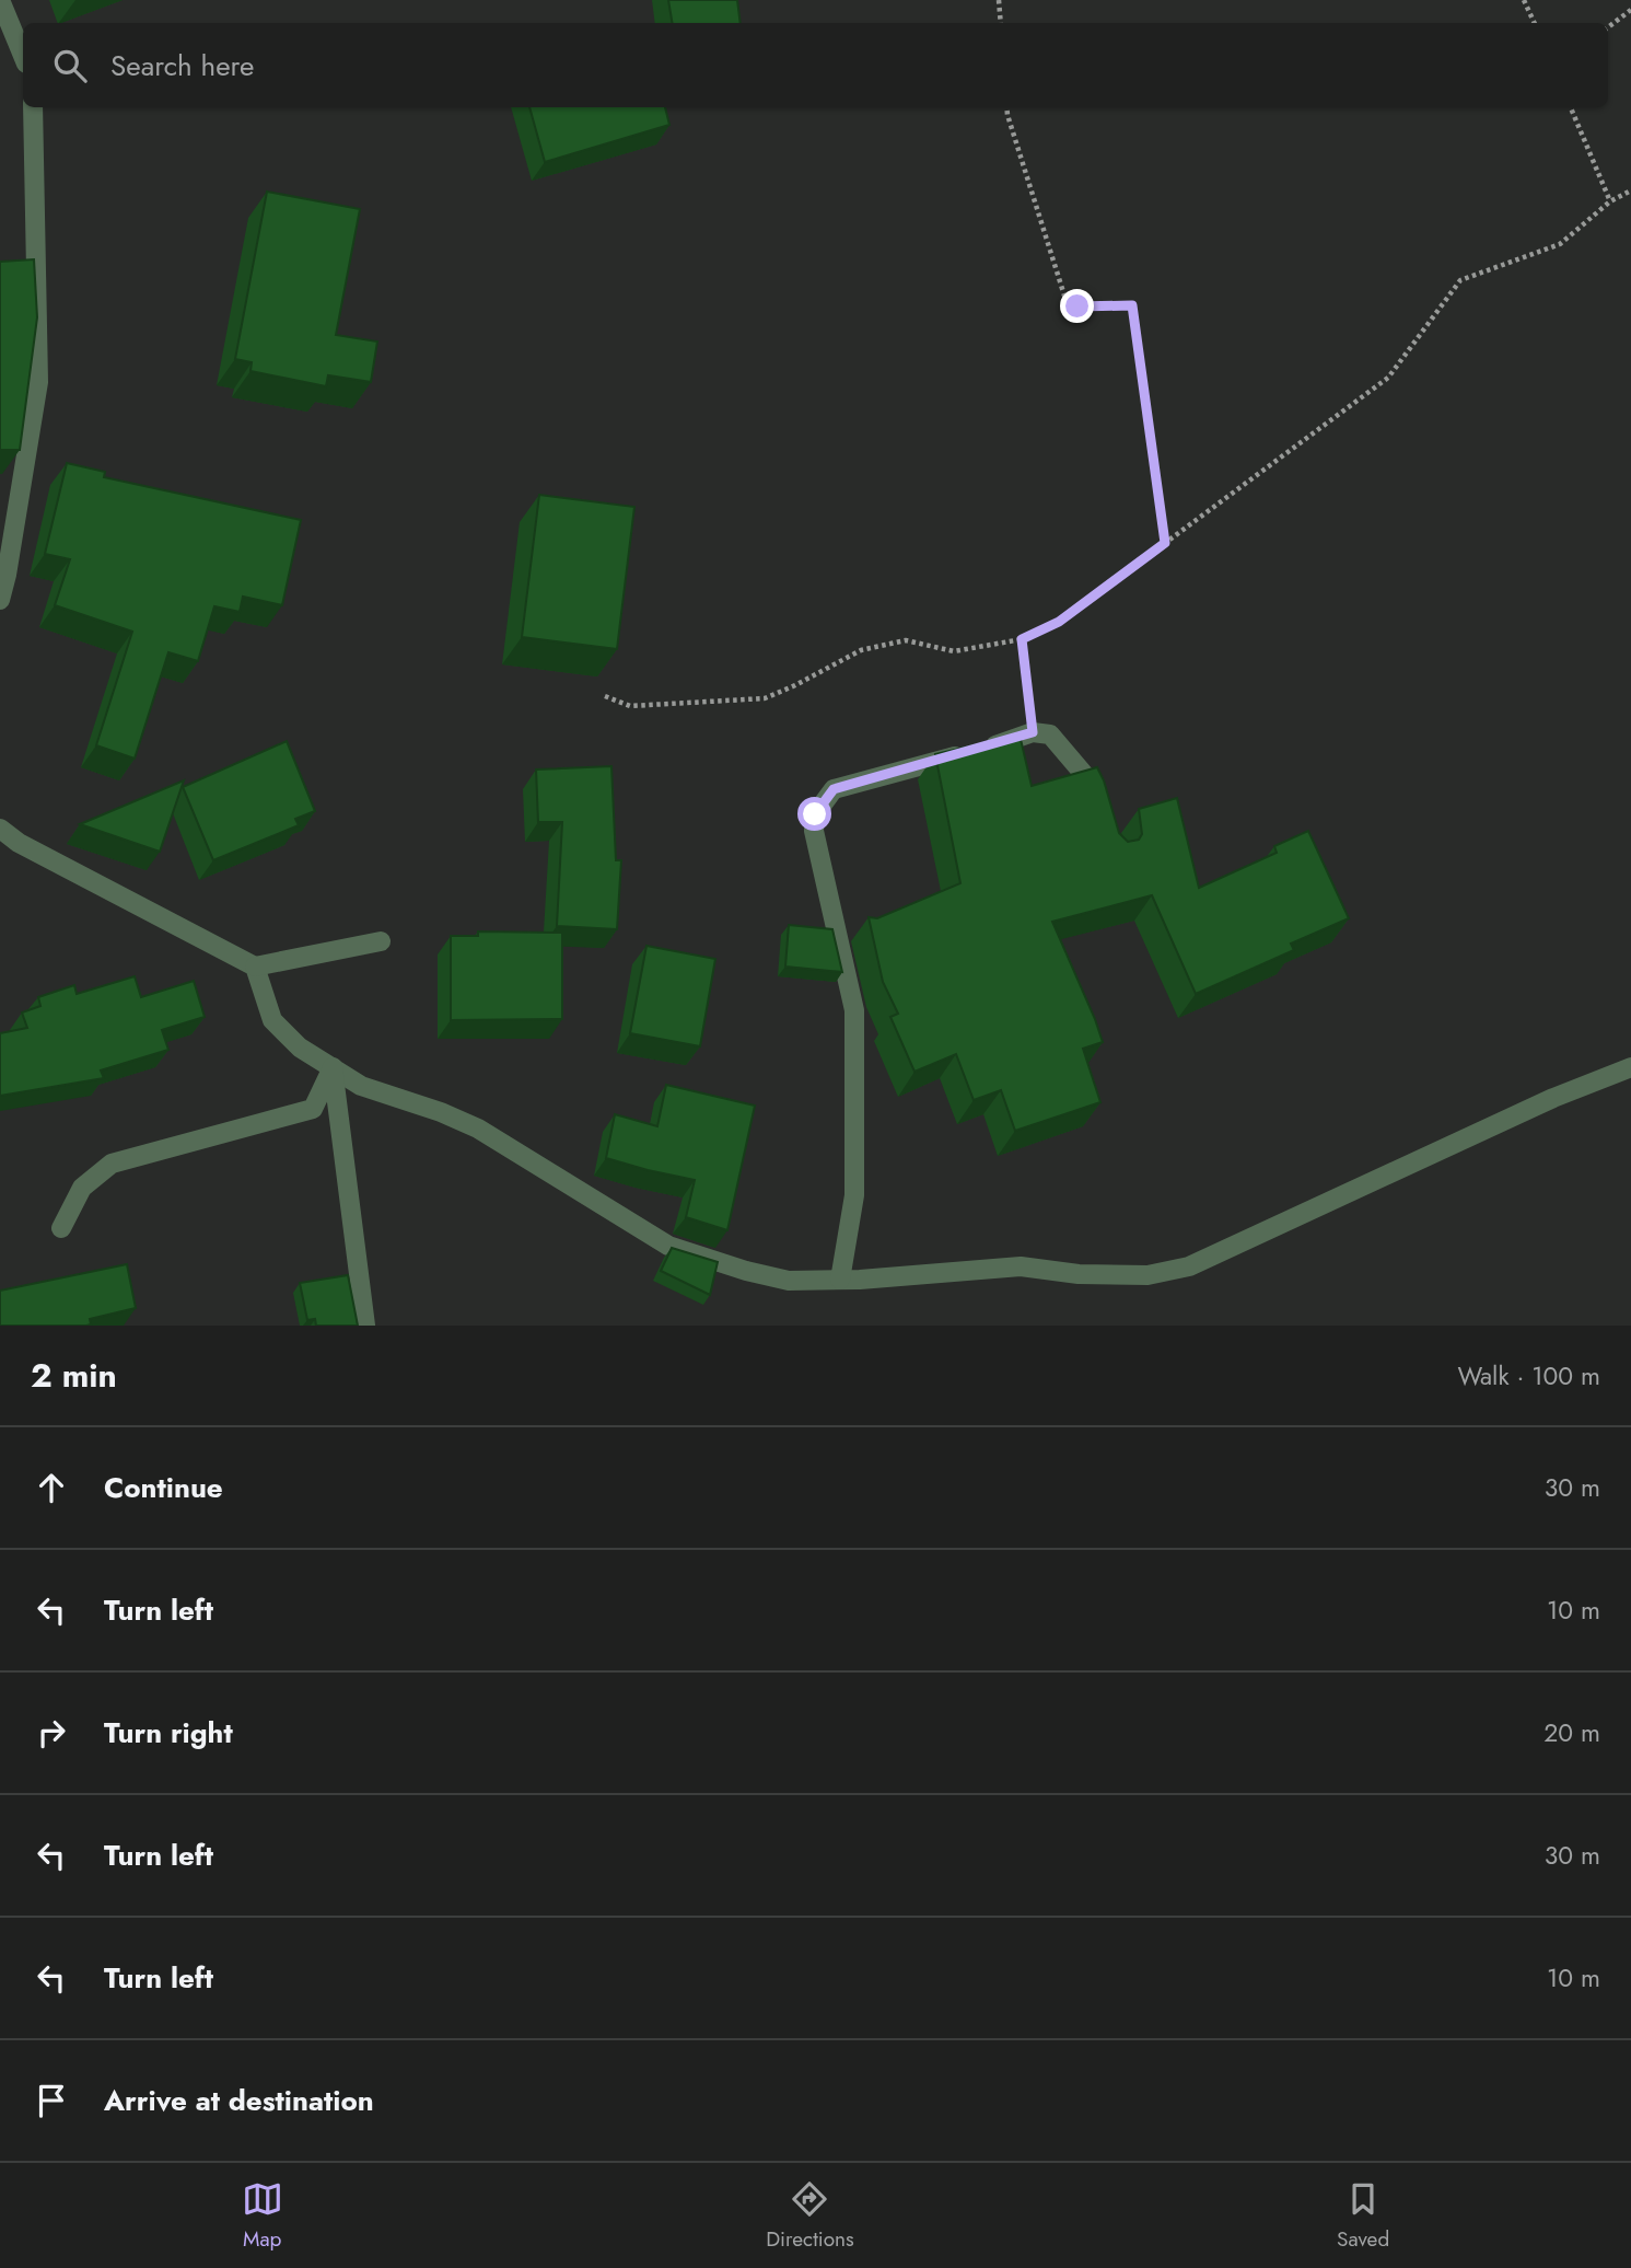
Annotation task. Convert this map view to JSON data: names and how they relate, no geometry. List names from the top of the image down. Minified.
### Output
{"page":{"search":"Search here","heading":["2 min","Walk · 100 m"],"list":[["Continue","30 m"],["Turn left","10 m"],["Turn right","20 m"],["Turn left","30 m"],["Turn left","10 m"],"Arrive at destination"],"nav":["Map","Directions","Saved"]}}
